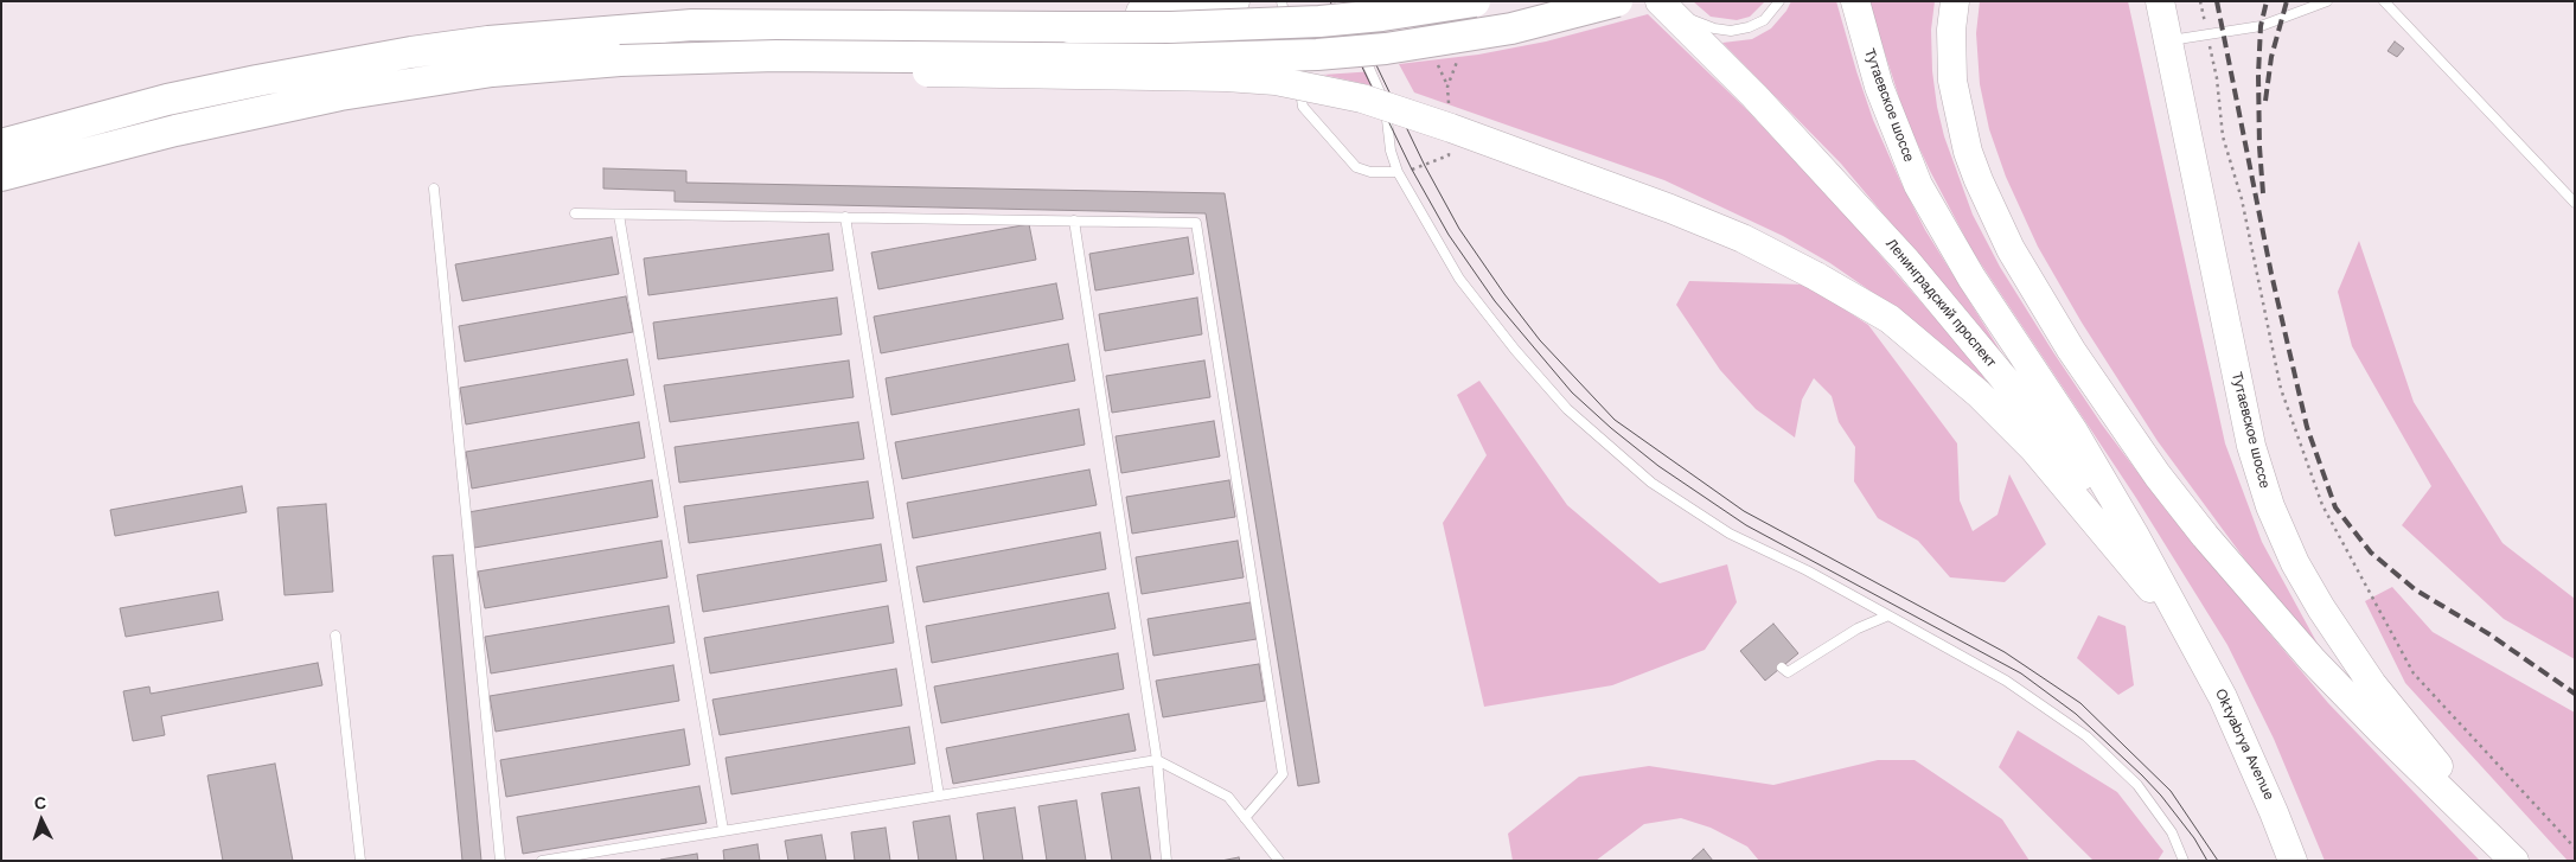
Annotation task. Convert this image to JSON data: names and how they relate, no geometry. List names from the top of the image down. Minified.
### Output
{"streets":{"main road":["Тутаевское шоссе","Ленинградский проспект","Oktyabrya Avenue"]},"crossings":[["Тутаевское шоссе","Ленинградский проспект"],["Тутаевское шоссе","Oktyabrya Avenue"],["Ленинградский проспект","Oktyabrya Avenue"]],"north":"top"}
